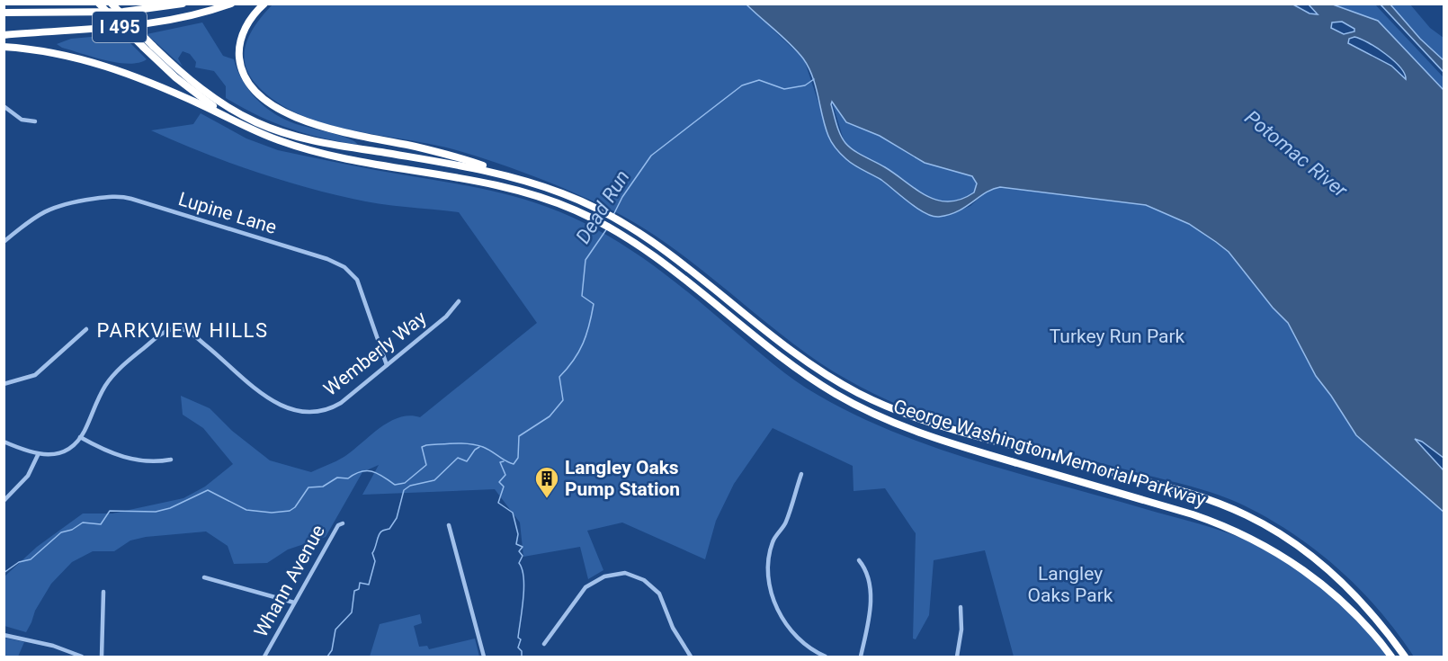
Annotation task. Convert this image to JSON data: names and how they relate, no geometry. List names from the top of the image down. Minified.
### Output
{"streets":{"highway":["I 495","George Washington Memorial Parkway"],"street":["Lupine Lane","Wemberly Way","Whann Avenue"]},"crossings":[["Lupine Lane","Wemberly Way"]],"districts":["PARKVIEW HILLS"],"water":["Potomac River","Dead Run"],"parks":["Turkey Run Park","Langley Oaks Park"],"places":{"building":["Langley Oaks Pump Station"]}}
